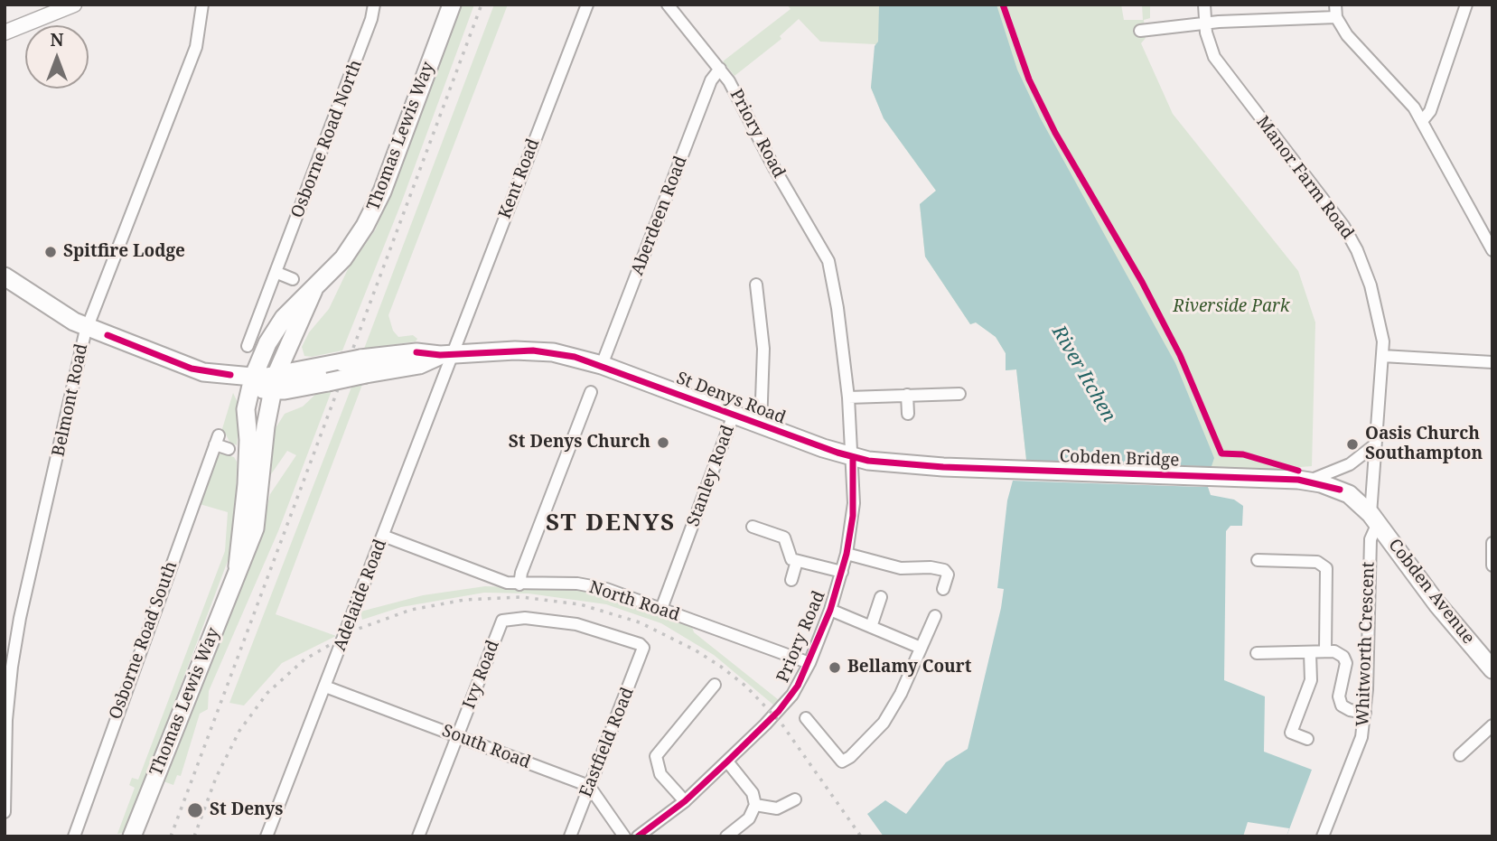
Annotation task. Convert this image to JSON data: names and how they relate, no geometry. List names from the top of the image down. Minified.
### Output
{"streets":{"main road":["Thomas Lewis Way","St Denys Road","Cobden Bridge","Cobden Avenue"],"street":["Priory Road","Osborne Road North","Manor Farm Road","Kent Road","Aberdeen Road","Belmont Road","Stanley Road","Adelaide Road","North Road","Osborne Road South","Whitworth Crescent","Ivy Road","Eastfield Road","South Road"]},"crossings":[["Priory Road","Aberdeen Road"],["Priory Road","St Denys Road"],["Priory Road","North Road"],["Thomas Lewis Way","St Denys Road"],["Manor Farm Road","Cobden Avenue"],["Manor Farm Road","Whitworth Crescent"],["Kent Road","St Denys Road"],["Kent Road","Adelaide Road"],["Aberdeen Road","St Denys Road"],["St Denys Road","Belmont Road"],["St Denys Road","Cobden Bridge"],["St Denys Road","Stanley Road"],["St Denys Road","Adelaide Road"],["Cobden Bridge","Cobden Avenue"],["Stanley Road","North Road"],["Cobden Avenue","Whitworth Crescent"],["Adelaide Road","North Road"],["Adelaide Road","South Road"],["Ivy Road","Eastfield Road"],["Ivy Road","South Road"],["Eastfield Road","South Road"]],"districts":["ST DENYS"],"water":["River Itchen"],"parks":["Riverside Park"],"places":["Spitfire Lodge","St Denys Church","Oasis Church Southampton","Bellamy Court","St Denys"],"north":"top"}
